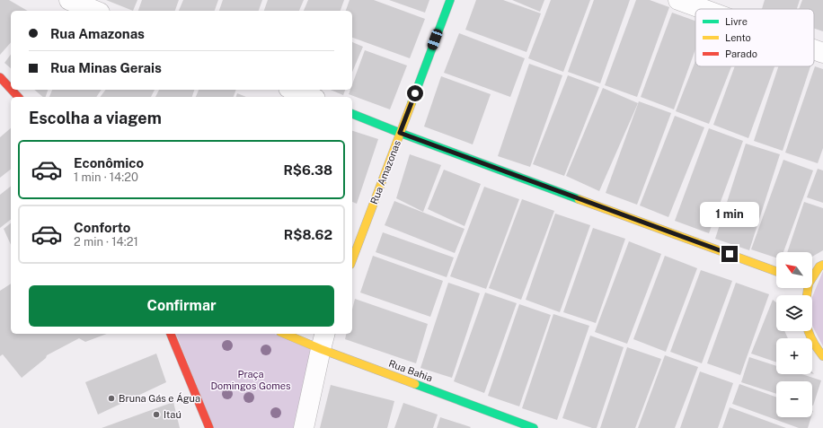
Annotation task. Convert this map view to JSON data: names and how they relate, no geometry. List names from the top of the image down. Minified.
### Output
{"streets":{"street":["Rua Amazonas","Rua Bahia"]},"parks":["Praça Domingos Gomes"],"places":["Bruna Gás e Água","Itaú"],"legend":["Livre","Lento","Parado"],"north":"top left","page":{"banner":["Rua Amazonas","Rua Minas Gerais"],"heading":"Escolha a viagem","list":[{"name":"Econômico","note":"1 min · 14:20","value":"R$6.38"},{"name":"Conforto","note":"2 min · 14:21","value":"R$8.62"}],"bubble":"1 min","map_buttons":["+","−"],"buttons":"Confirmar"}}
